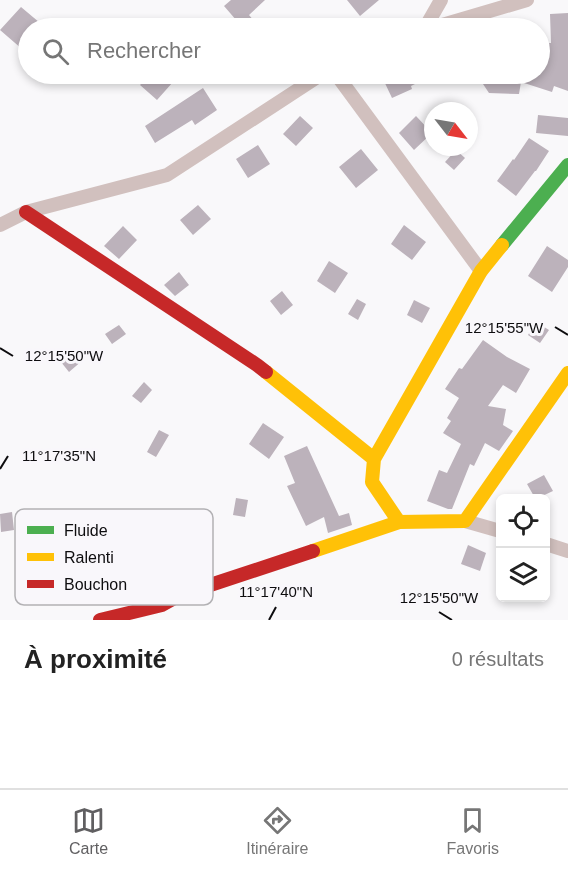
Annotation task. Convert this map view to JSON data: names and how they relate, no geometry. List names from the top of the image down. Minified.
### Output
{"legend":["Fluide","Ralenti","Bouchon"],"north":"bottom right","page":{"search":"Rechercher","heading":["À proximité","0 résultats"],"nav":["Carte","Itinéraire","Favoris"]},"coordinates":["12°15'55\"W","12°15'50\"W","11°17'35\"N","11°17'40\"N"]}
